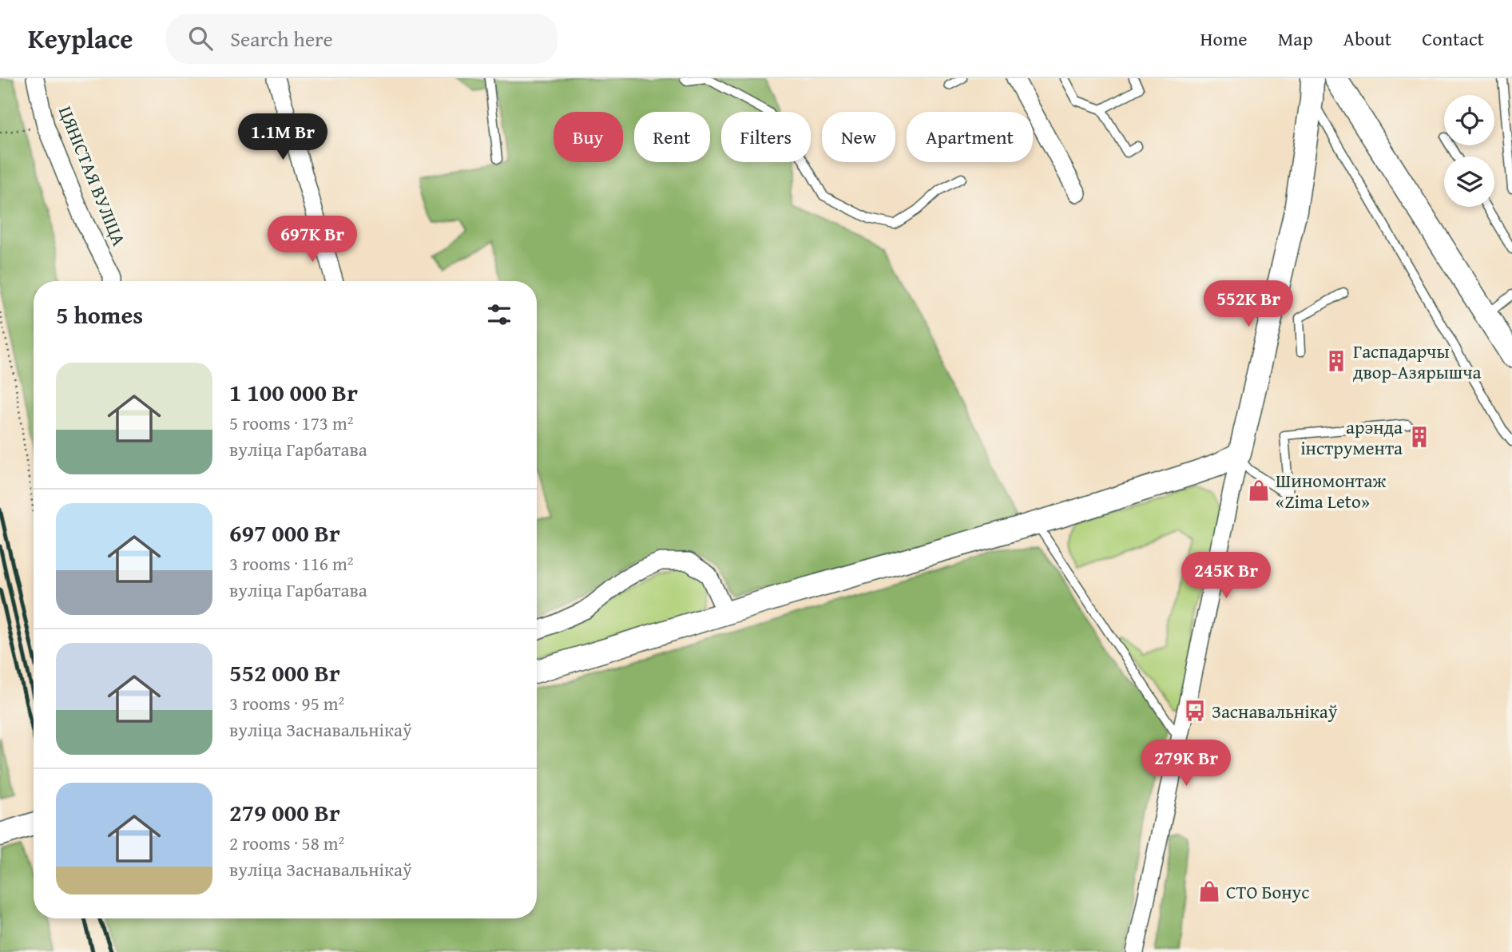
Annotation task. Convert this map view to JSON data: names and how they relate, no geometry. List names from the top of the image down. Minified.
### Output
{"streets":{"street":["ЦЯНІСТАЯ ВУЛІЦА"]},"places":{"building":["Гаспадарчы двор-Азярышча","арэнда інструмента"],"shop":["Шиномонтаж «Zima Leto»","СТО Бонус"],"bus stop":["Заснавальнікаў"]},"page":{"header":"Keyplace","search":"Search here","nav":["Home","Map","About","Contact"],"chip":["Buy","Rent","Filters","New","Apartment"],"price":["1.1M Br","697K Br","552K Br","245K Br","279K Br"],"heading":"5 homes","list":[{"name":"1 100 000 Br","note":"5 rooms · 173 m² · вуліца Гарбатава"},{"name":"697 000 Br","note":"3 rooms · 116 m² · вуліца Гарбатава"},{"name":"552 000 Br","note":"3 rooms · 95 m² · вуліца Заснавальнікаў"},{"name":"279 000 Br","note":"2 rooms · 58 m² · вуліца Заснавальнікаў"}]}}
